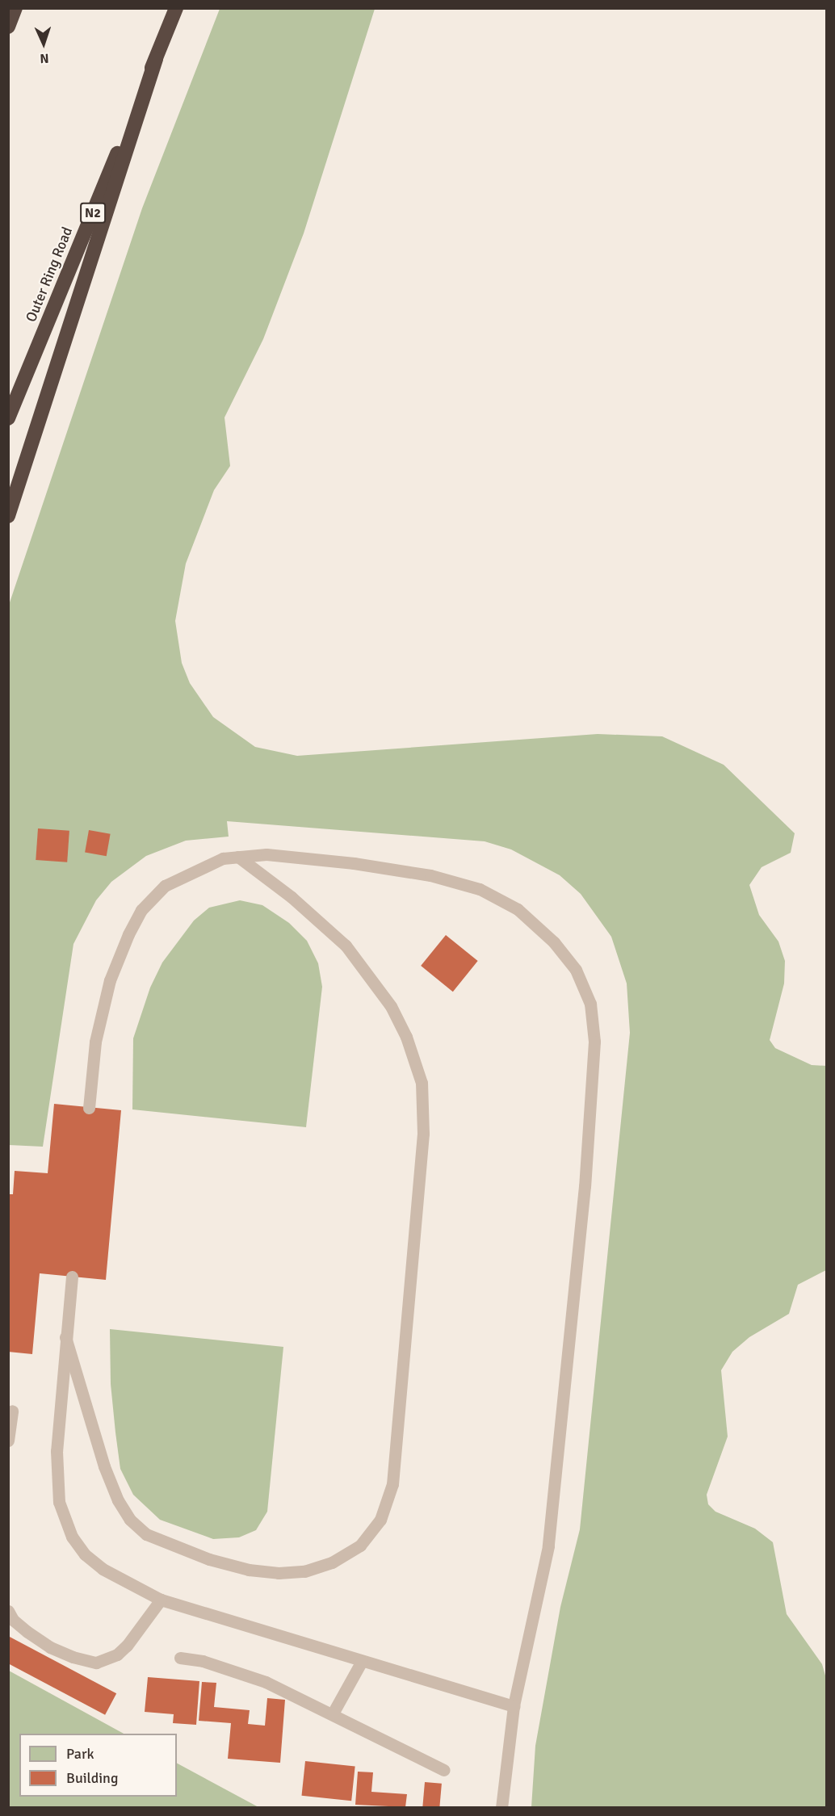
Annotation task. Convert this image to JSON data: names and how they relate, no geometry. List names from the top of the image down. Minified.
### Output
{"streets":{"highway":["N2","Outer Ring Road"]},"legend":["Park","Building"],"north":"bottom"}
